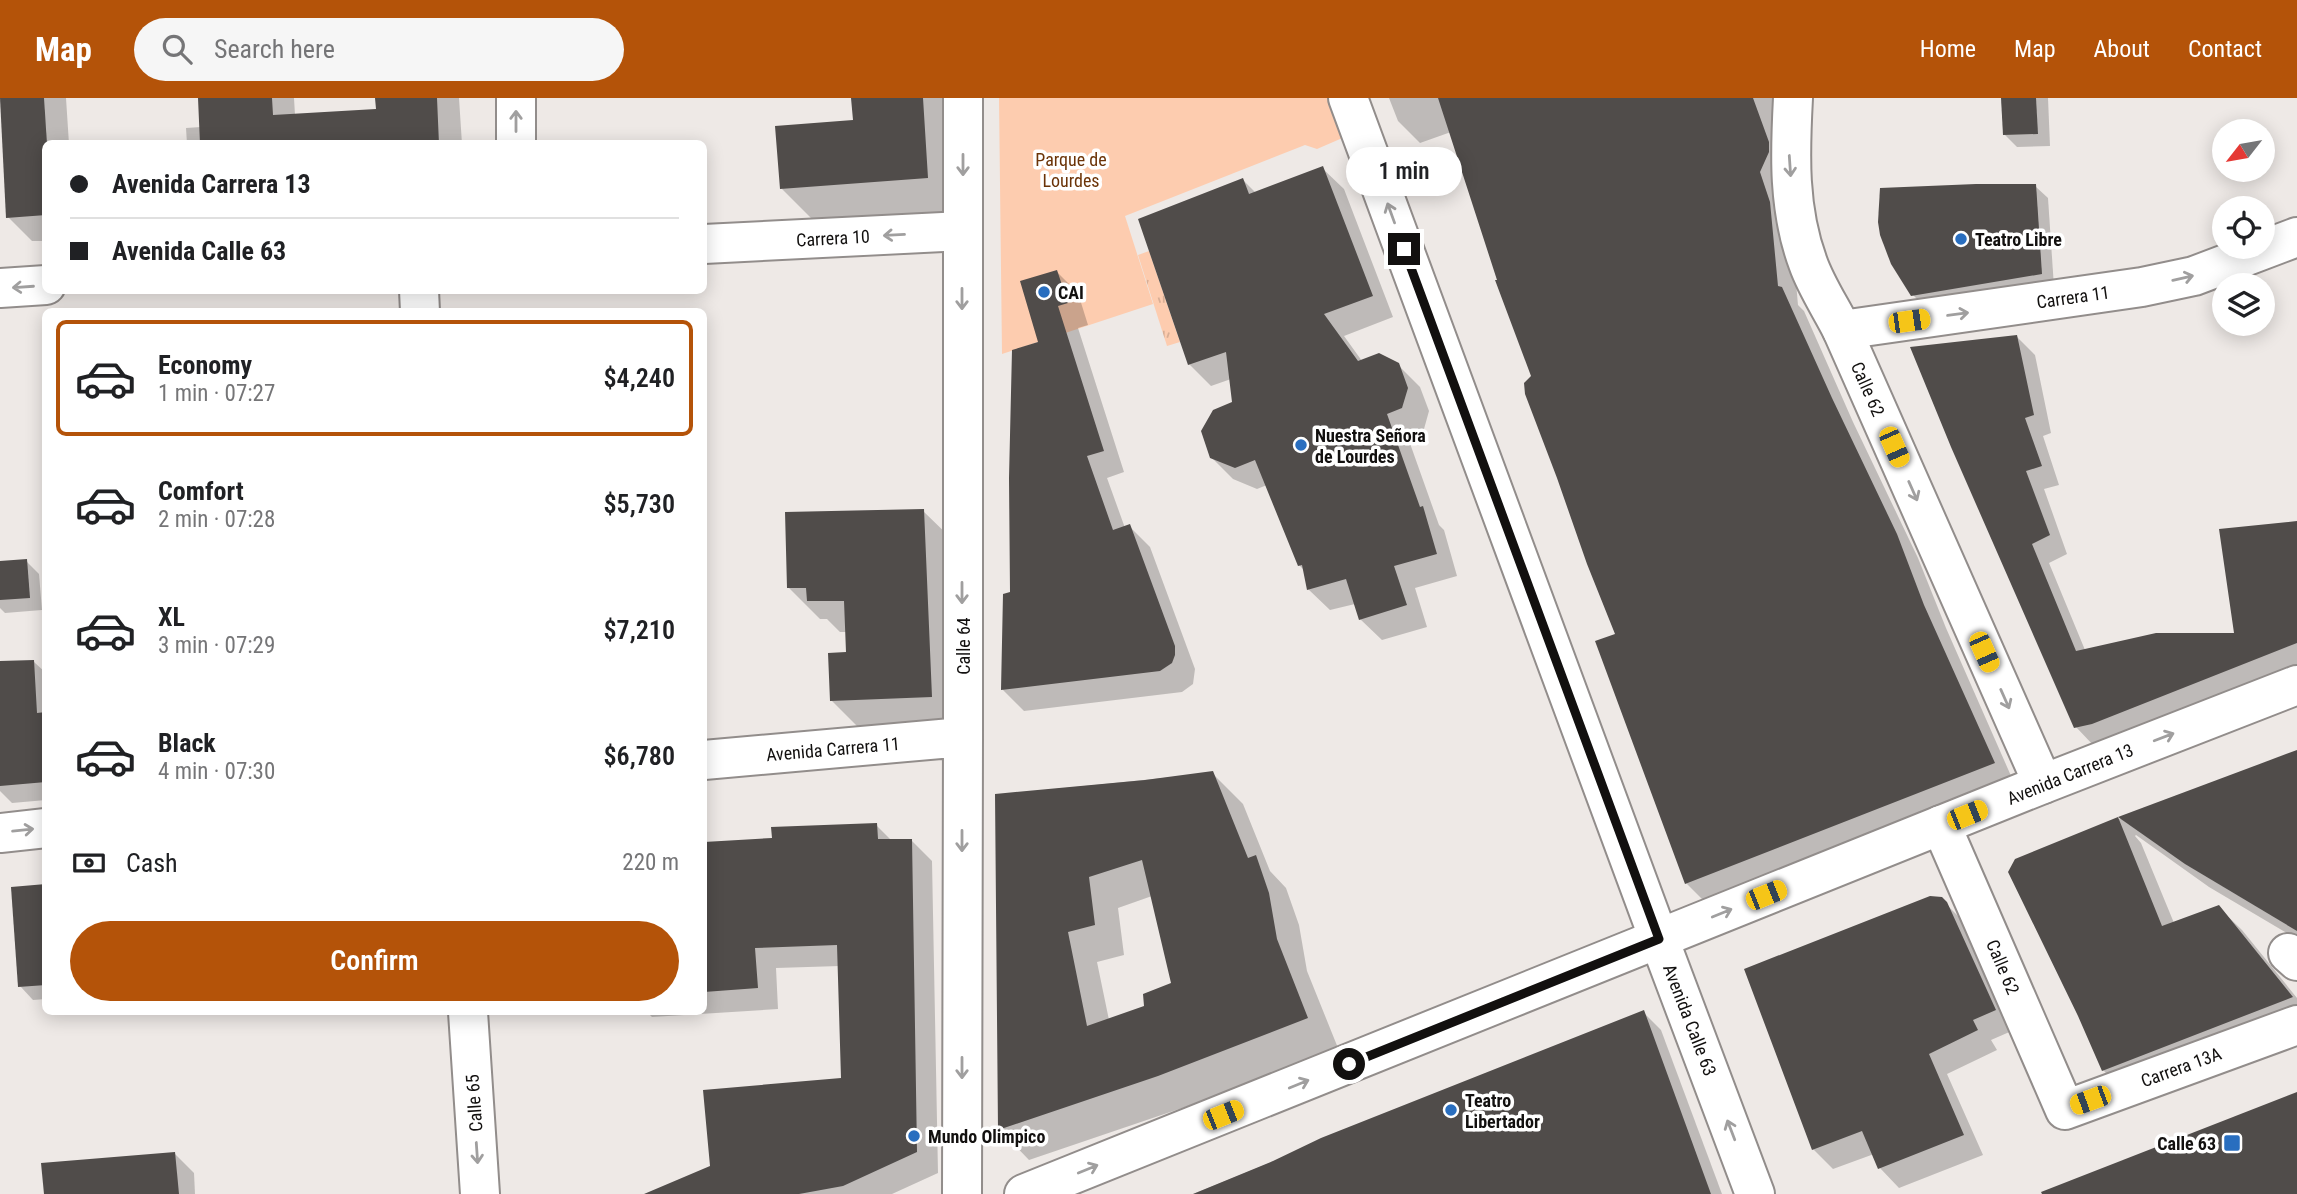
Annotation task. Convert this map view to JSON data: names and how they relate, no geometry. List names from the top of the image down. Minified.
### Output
{"streets":{"street":["Carrera 10","Carrera 11","Calle 62","Calle 64","Avenida Carrera 11","Avenida Carrera 13","Avenida Calle 63","Carrera 13A","Calle 65"]},"crossings":[["Carrera 10","Calle 64"],["Carrera 11","Calle 62"],["Calle 62","Avenida Carrera 13"],["Calle 62","Carrera 13A"],["Calle 64","Avenida Carrera 11"],["Avenida Carrera 13","Avenida Calle 63"]],"one_way":["Carrera 10","Carrera 11","Calle 62","Calle 64","Avenida Carrera 13","Avenida Calle 63","Calle 65"],"parks":["Parque de Lourdes"],"places":{"other":["Teatro Libre","CAI","Nuestra Señora de Lourdes","Teatro Libertador","Mundo Olimpico"],"transit":["Calle 63"]},"north":"bottom left","page":{"header":"Map","search":"Search here","nav":["Home","Map","About","Contact"],"banner":["Avenida Carrera 13","Avenida Calle 63"],"bubble":"1 min","list":[{"name":"Economy","note":"1 min · 07:27","value":"$4,240"},{"name":"Comfort","note":"2 min · 07:28","value":"$5,730"},{"name":"XL","note":"3 min · 07:29","value":"$7,210"},{"name":"Black","note":"4 min · 07:30","value":"$6,780"}],"pay":["Cash","220 m"],"buttons":"Confirm"}}
